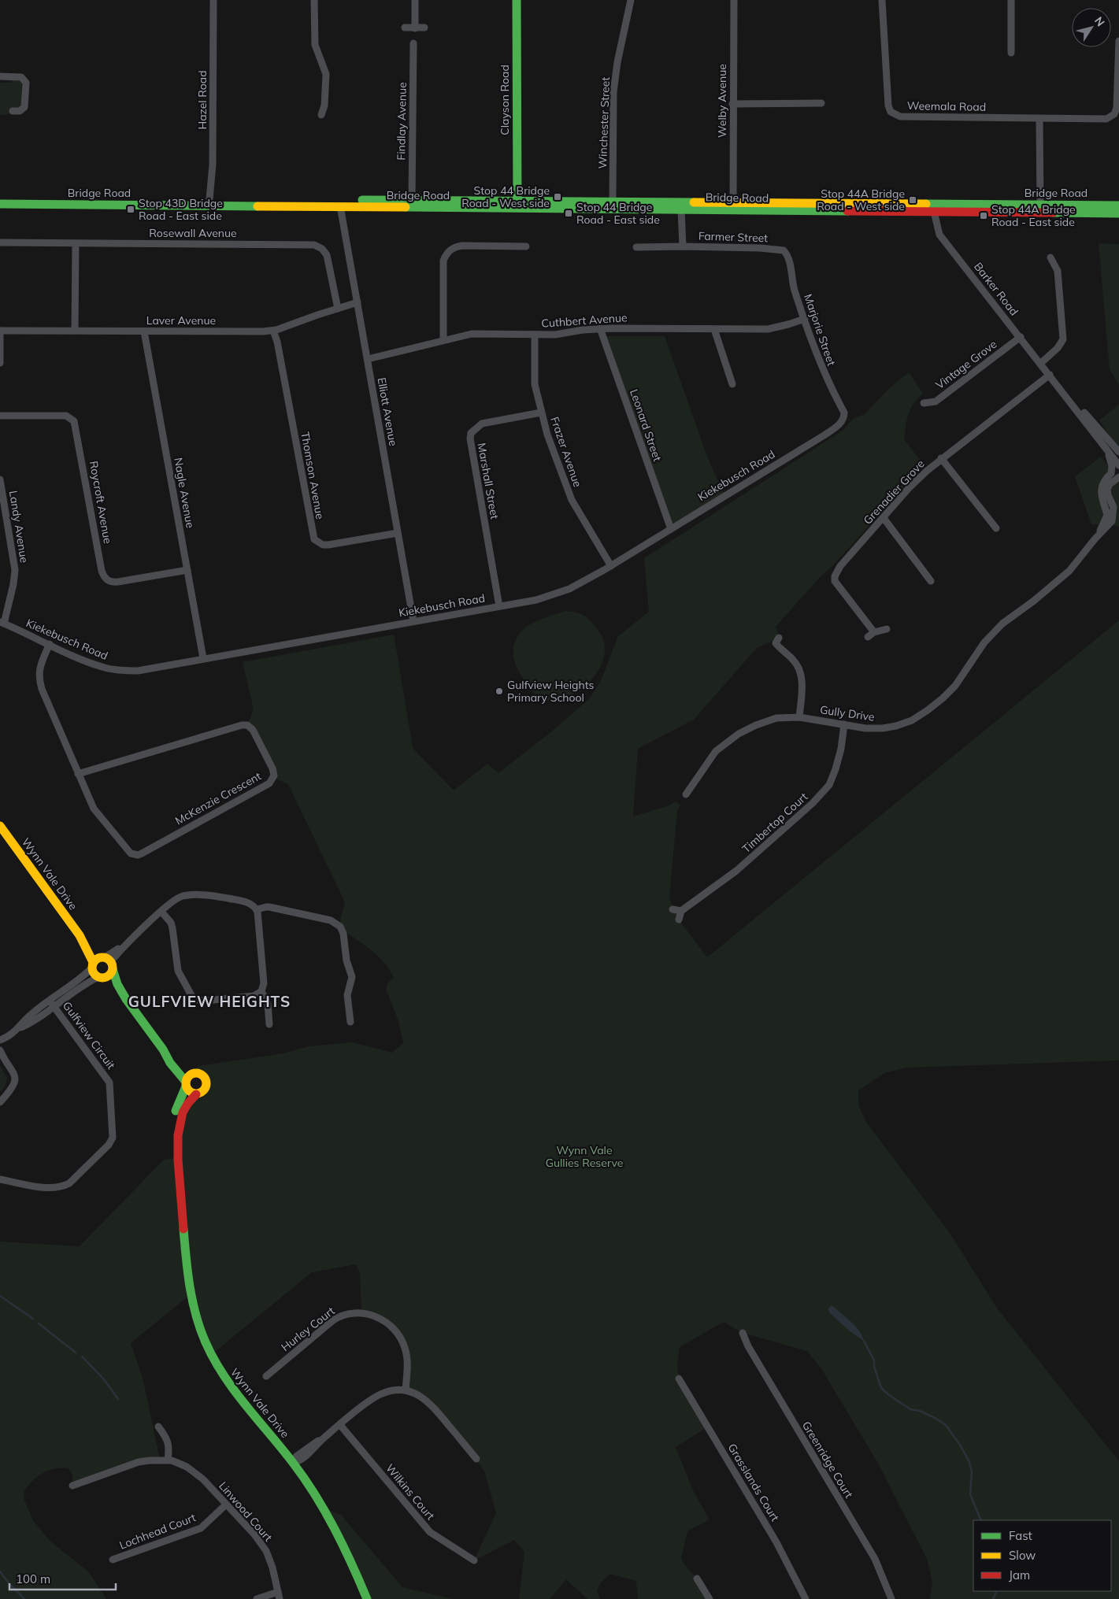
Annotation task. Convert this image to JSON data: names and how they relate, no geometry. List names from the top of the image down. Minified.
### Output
{"streets":{"main road":["Clayson Road","Bridge Road","Wynn Vale Drive"],"street":["Hazel Road","Welby Avenue","Weemala Road","Findlay Avenue","Winchester Street","Rosewall Avenue","Farmer Street","Barker Road","Laver Avenue","Cuthbert Avenue","Marjorie Street","Vintage Grove","Elliott Avenue","Leonard Street","Frazer Avenue","Thomson Avenue","Kiekebusch Road","Marshall Street","Grenadier Grove","Nagle Avenue","Roycroft Avenue","Landy Avenue","Gully Drive","McKenzie Crescent","Timbertop Court","Gulfview Circuit","Hurley Court","Greenridge Court","Grasslands Court","Wilkins Court","Linwood Court","Lochhead Court"]},"crossings":[["Hazel Road","Bridge Road"],["Clayson Road","Bridge Road"],["Welby Avenue","Bridge Road"],["Findlay Avenue","Bridge Road"],["Winchester Street","Bridge Road"],["Bridge Road","Farmer Street"],["Bridge Road","Barker Road"],["Bridge Road","Elliott Avenue"],["Rosewall Avenue","Laver Avenue"],["Farmer Street","Marjorie Street"],["Barker Road","Vintage Grove"],["Barker Road","Grenadier Grove"],["Barker Road","Gully Drive"],["Laver Avenue","Elliott Avenue"],["Laver Avenue","Thomson Avenue"],["Laver Avenue","Nagle Avenue"],["Cuthbert Avenue","Marjorie Street"],["Cuthbert Avenue","Elliott Avenue"],["Cuthbert Avenue","Leonard Street"],["Cuthbert Avenue","Frazer Avenue"],["Marjorie Street","Kiekebusch Road"],["Elliott Avenue","Thomson Avenue"],["Elliott Avenue","Kiekebusch Road"],["Leonard Street","Kiekebusch Road"],["Frazer Avenue","Kiekebusch Road"],["Frazer Avenue","Marshall Street"],["Kiekebusch Road","Marshall Street"],["Kiekebusch Road","Nagle Avenue"],["Kiekebusch Road","Landy Avenue"],["Kiekebusch Road","McKenzie Crescent"],["Nagle Avenue","Roycroft Avenue"],["Gully Drive","Timbertop Court"],["Linwood Court","Lochhead Court"]],"districts":["GULFVIEW HEIGHTS"],"parks":["Wynn Vale Gullies Reserve"],"places":{"transit":["Stop 44 Bridge Road - West side","Stop 44A Bridge Road - West side","Stop 43D Bridge Road - East side","Stop 44 Bridge Road - East side","Stop 44A Bridge Road - East side"],"other":["Gulfview Heights Primary School"]},"legend":["Fast","Slow","Jam"],"scale_bar":"100 m","north":"top right"}
